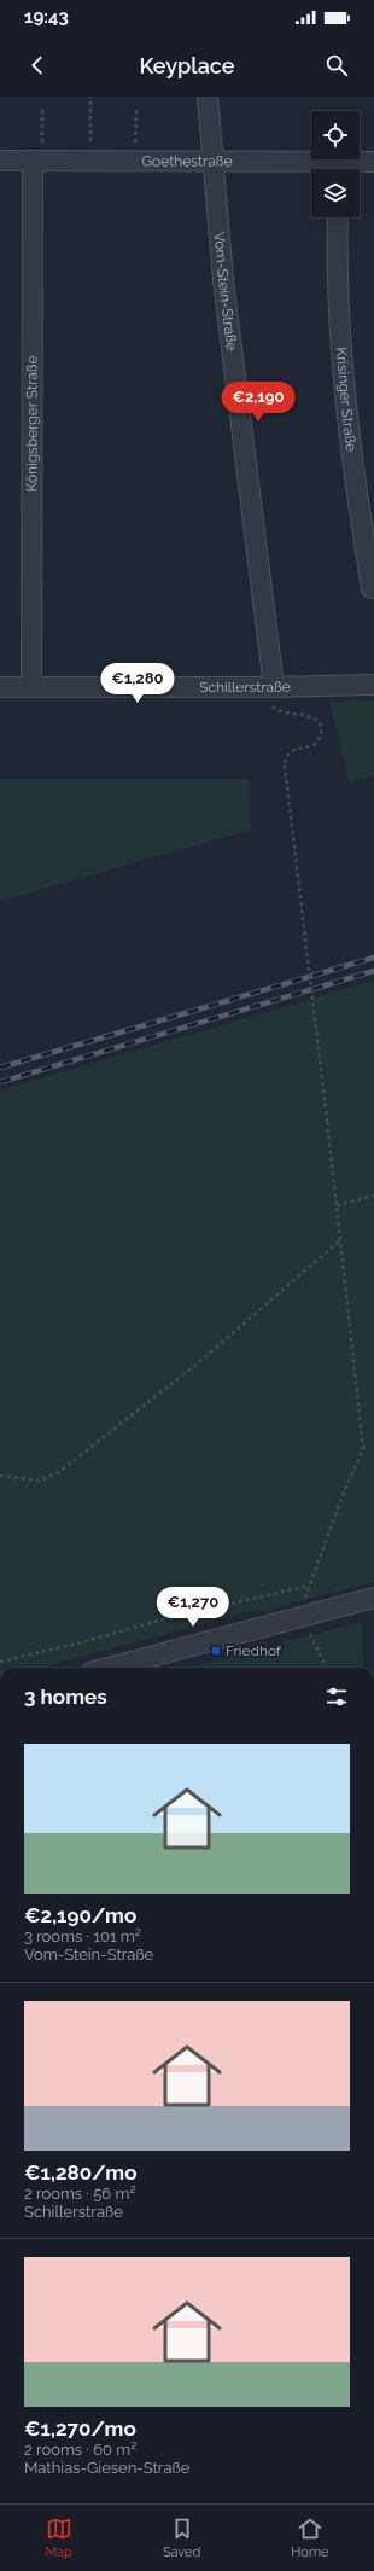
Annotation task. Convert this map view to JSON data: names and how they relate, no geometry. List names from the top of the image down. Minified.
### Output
{"streets":{"street":["Goethestraße","Vom-Stein-Straße","Krisinger Straße","Königsberger Straße","Schillerstraße"]},"crossings":[["Goethestraße","Vom-Stein-Straße"],["Goethestraße","Königsberger Straße"],["Vom-Stein-Straße","Schillerstraße"],["Königsberger Straße","Schillerstraße"]],"places":{"transit":["Friedhof"]},"page":{"status":"19:43","header":"Keyplace","price":["€2,190","€1,280","€1,270"],"heading":"3 homes","list":[{"name":"€2,190/mo","note":"3 rooms · 101 m² · Vom-Stein-Straße"},{"name":"€1,280/mo","note":"2 rooms · 56 m² · Schillerstraße"},{"name":"€1,270/mo","note":"2 rooms · 60 m² · Mathias-Giesen-Straße"}],"tabs":["Map","Saved","Home"]}}
